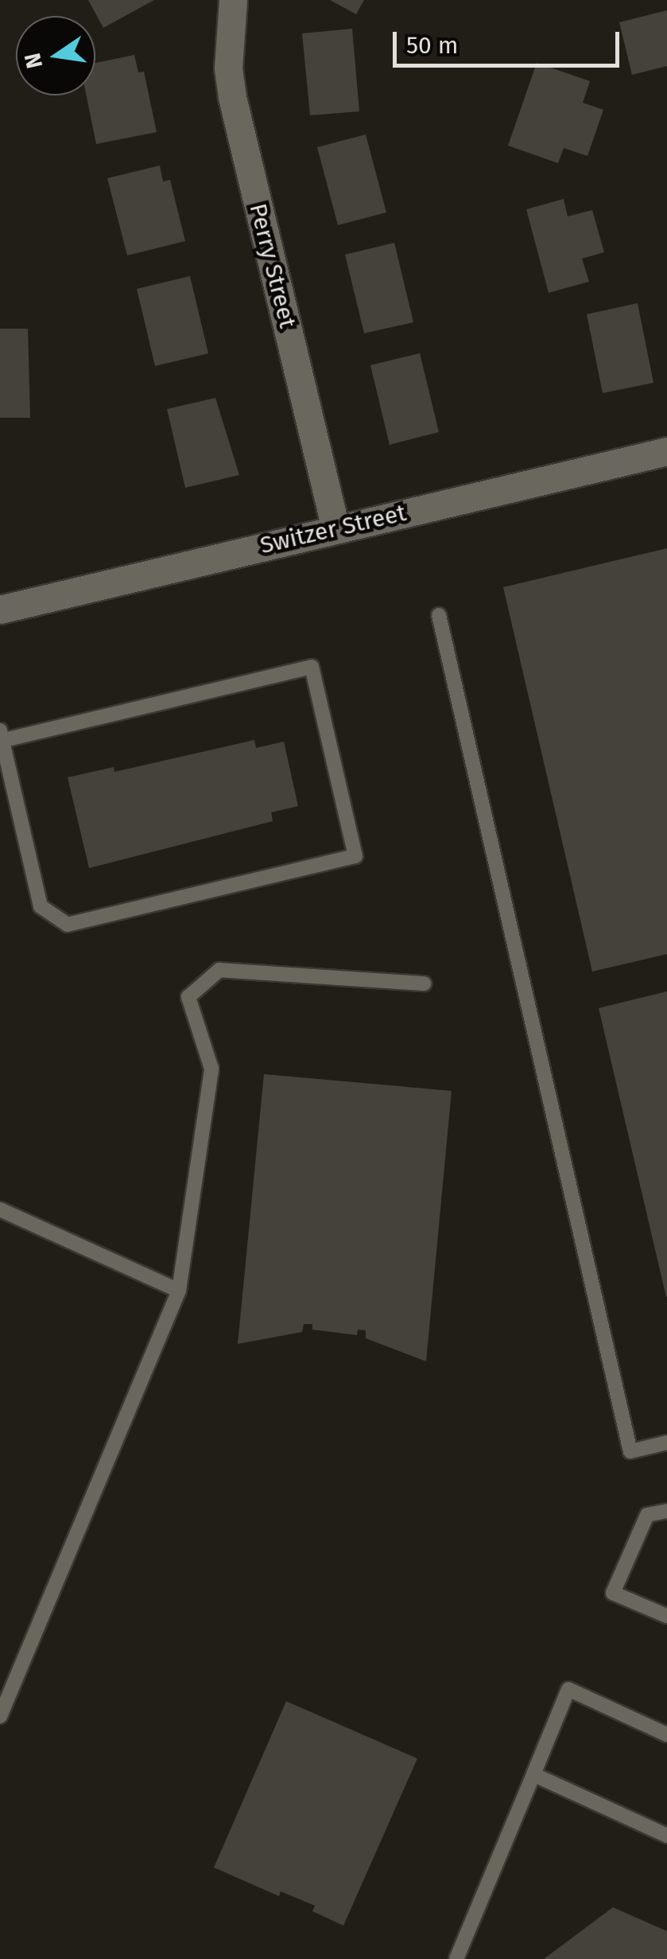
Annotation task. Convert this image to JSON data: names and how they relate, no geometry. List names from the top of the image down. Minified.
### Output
{"streets":{"street":["Perry Street","Switzer Street"]},"crossings":[["Perry Street","Switzer Street"]],"scale_bar":"50 m","north":"left"}
